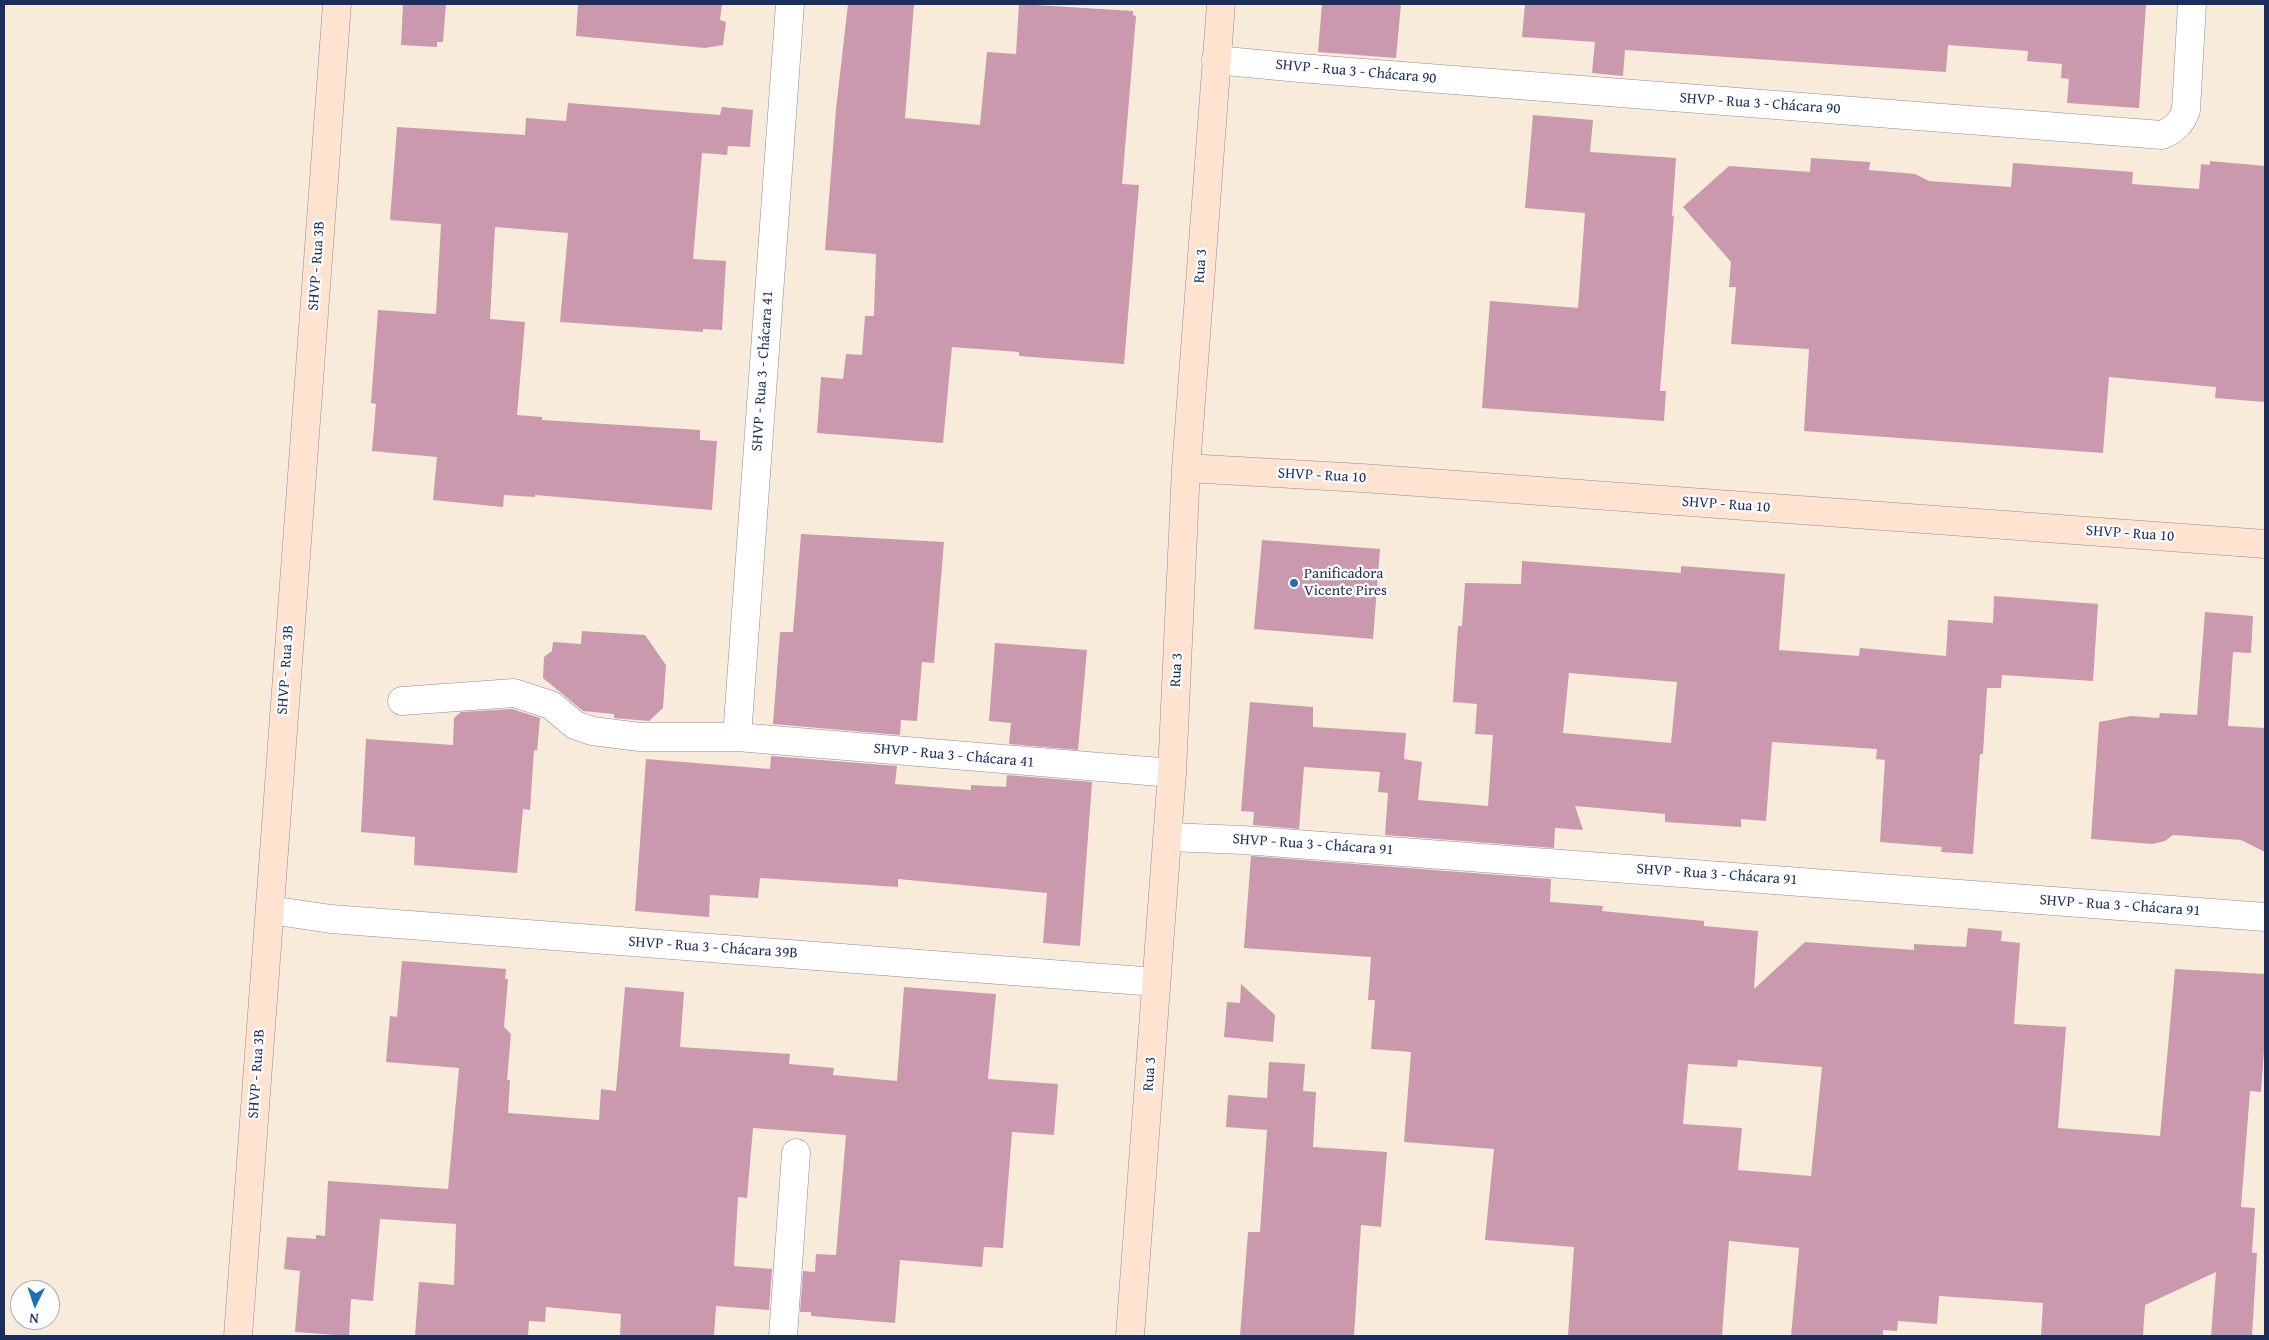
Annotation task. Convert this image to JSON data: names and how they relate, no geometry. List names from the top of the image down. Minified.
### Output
{"streets":{"street":["SHVP - Rua 3 - Chácara 90","SHVP - Rua 3B","Rua 3","SHVP - Rua 3 - Chácara 41","SHVP - Rua 10","SHVP - Rua 3 - Chácara 91","SHVP - Rua 3 - Chácara 39B"]},"crossings":[["SHVP - Rua 3 - Chácara 90","Rua 3"],["SHVP - Rua 3B","SHVP - Rua 3 - Chácara 39B"],["Rua 3","SHVP - Rua 3 - Chácara 41"],["Rua 3","SHVP - Rua 10"],["Rua 3","SHVP - Rua 3 - Chácara 91"],["Rua 3","SHVP - Rua 3 - Chácara 39B"]],"places":["Panificadora Vicente Pires"],"north":"bottom"}
